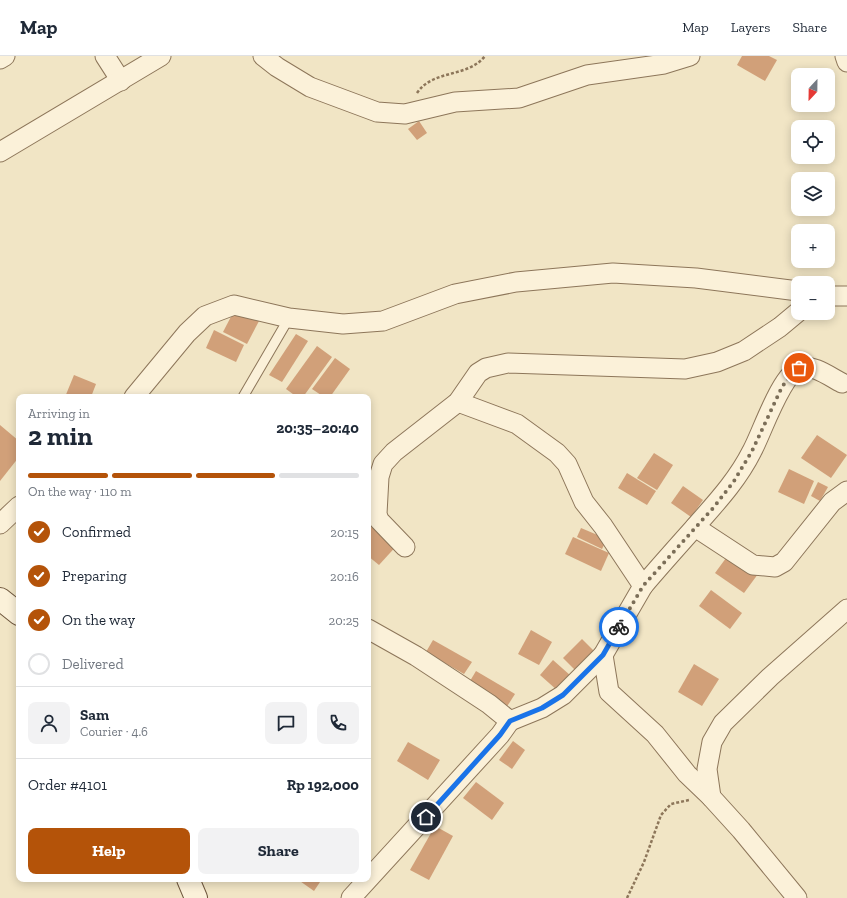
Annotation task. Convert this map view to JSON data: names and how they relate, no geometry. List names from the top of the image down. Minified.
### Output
{"north":"bottom","page":{"header":"Map","nav":["Map","Layers","Share"],"map_buttons":["+","−"],"heading":["2 min","Arriving in","20:35–20:40"],"panel":["Sam","Courier · 4.6","Order #4101","Rp 192,000"],"bar":"On the way · 110 m","list":[["Confirmed","20:15"],["Preparing","20:16"],["On the way","20:25"],"Delivered"],"buttons":["Help","Share"]}}
